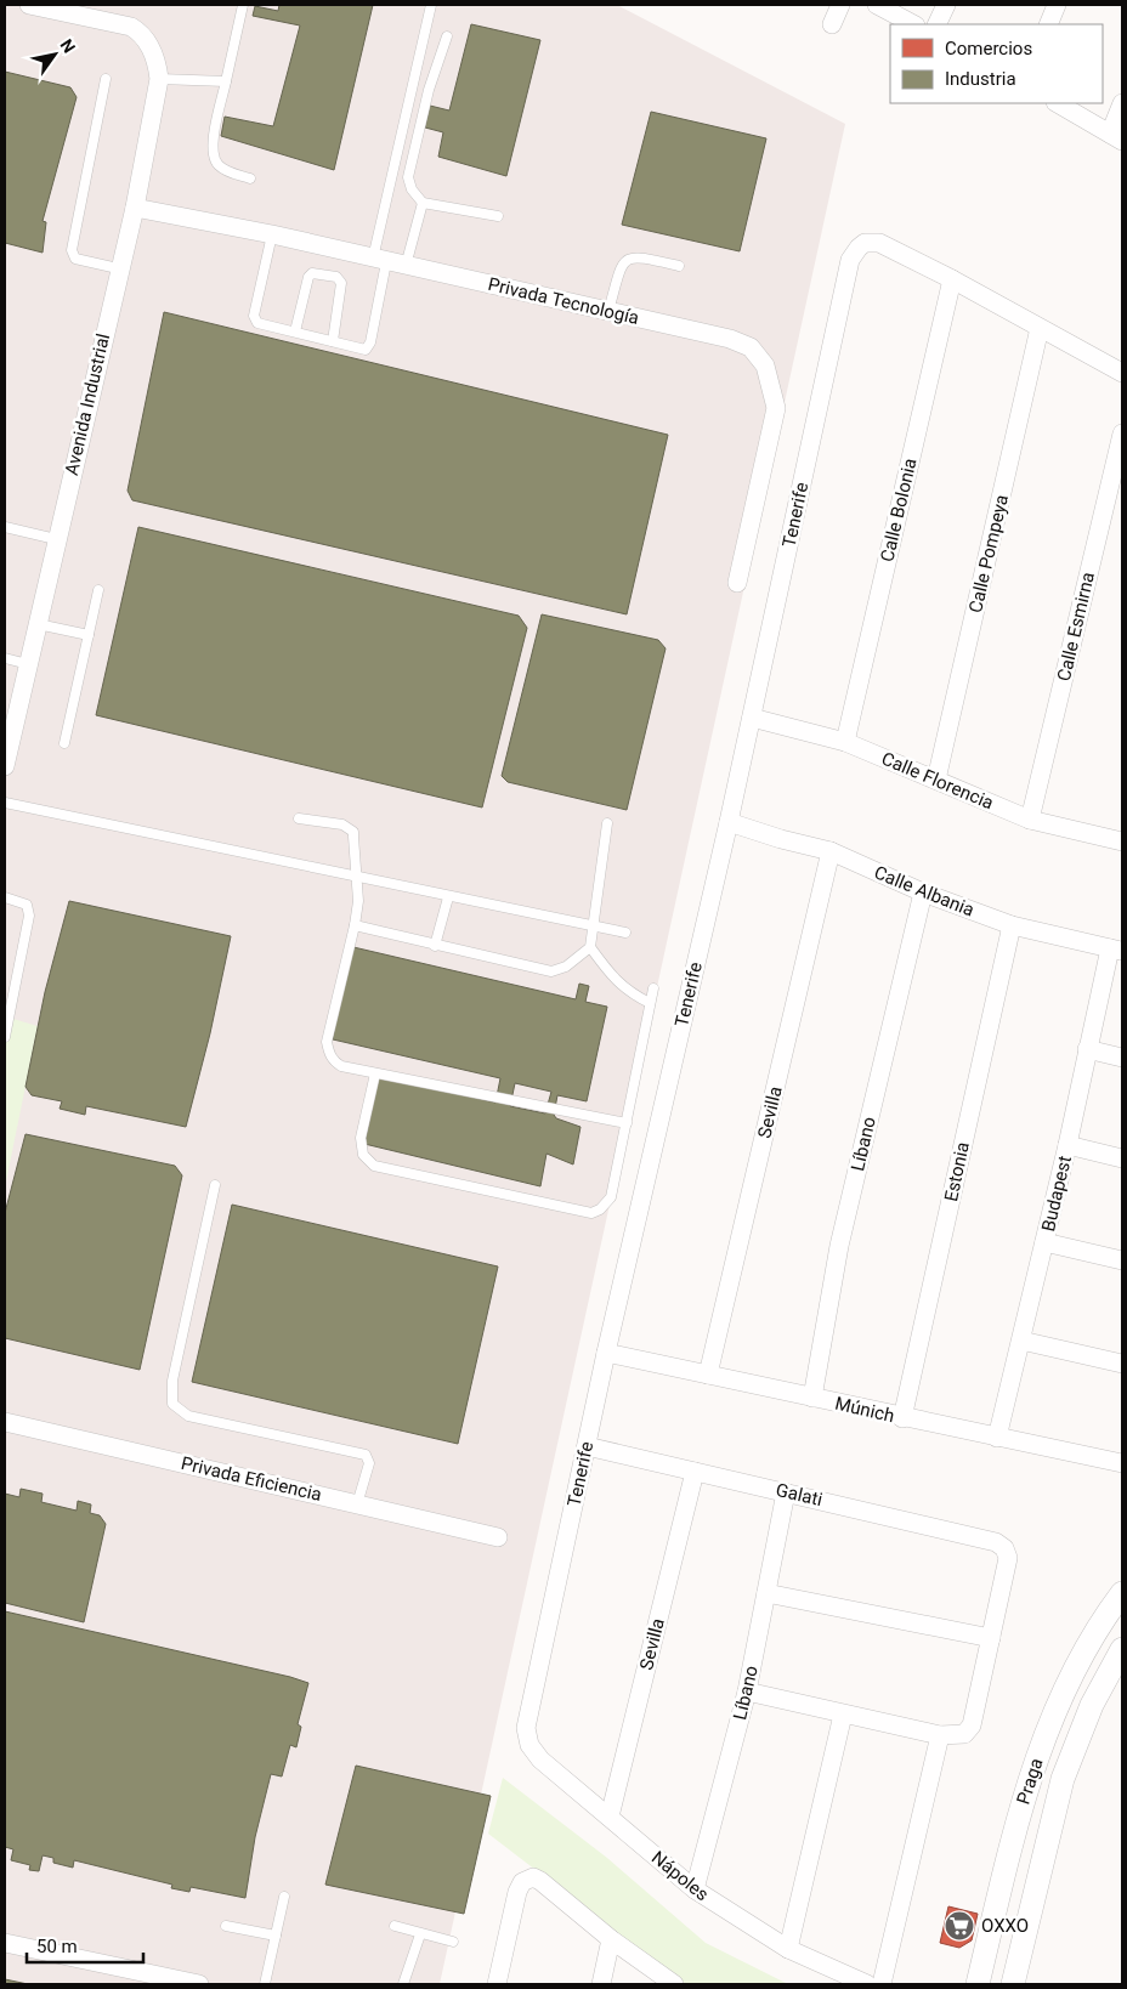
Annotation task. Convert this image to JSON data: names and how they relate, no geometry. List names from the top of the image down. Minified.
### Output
{"streets":{"street":["Privada Tecnología","Avenida Industrial","Calle Bolonia","Tenerife","Calle Pompeya","Calle Esmirna","Calle Florencia","Calle Albania","Sevilla","Líbano","Estonia","Budapest","Múnich","Privada Eficiencia","Galati","Praga","Nápoles"]},"crossings":[["Privada Tecnología","Avenida Industrial"],["Calle Bolonia","Tenerife"],["Calle Bolonia","Calle Florencia"],["Tenerife","Calle Florencia"],["Tenerife","Calle Albania"],["Tenerife","Múnich"],["Tenerife","Galati"],["Tenerife","Nápoles"],["Calle Pompeya","Calle Florencia"],["Calle Esmirna","Calle Florencia"],["Calle Albania","Sevilla"],["Calle Albania","Líbano"],["Calle Albania","Estonia"],["Calle Albania","Budapest"],["Sevilla","Múnich"],["Sevilla","Galati"],["Sevilla","Nápoles"],["Líbano","Múnich"],["Líbano","Galati"],["Líbano","Nápoles"],["Estonia","Múnich"],["Budapest","Múnich"]],"places":{"supermarket":["OXXO"]},"legend":["Comercios","Industria"],"scale_bar":"50 m","north":"top right"}
